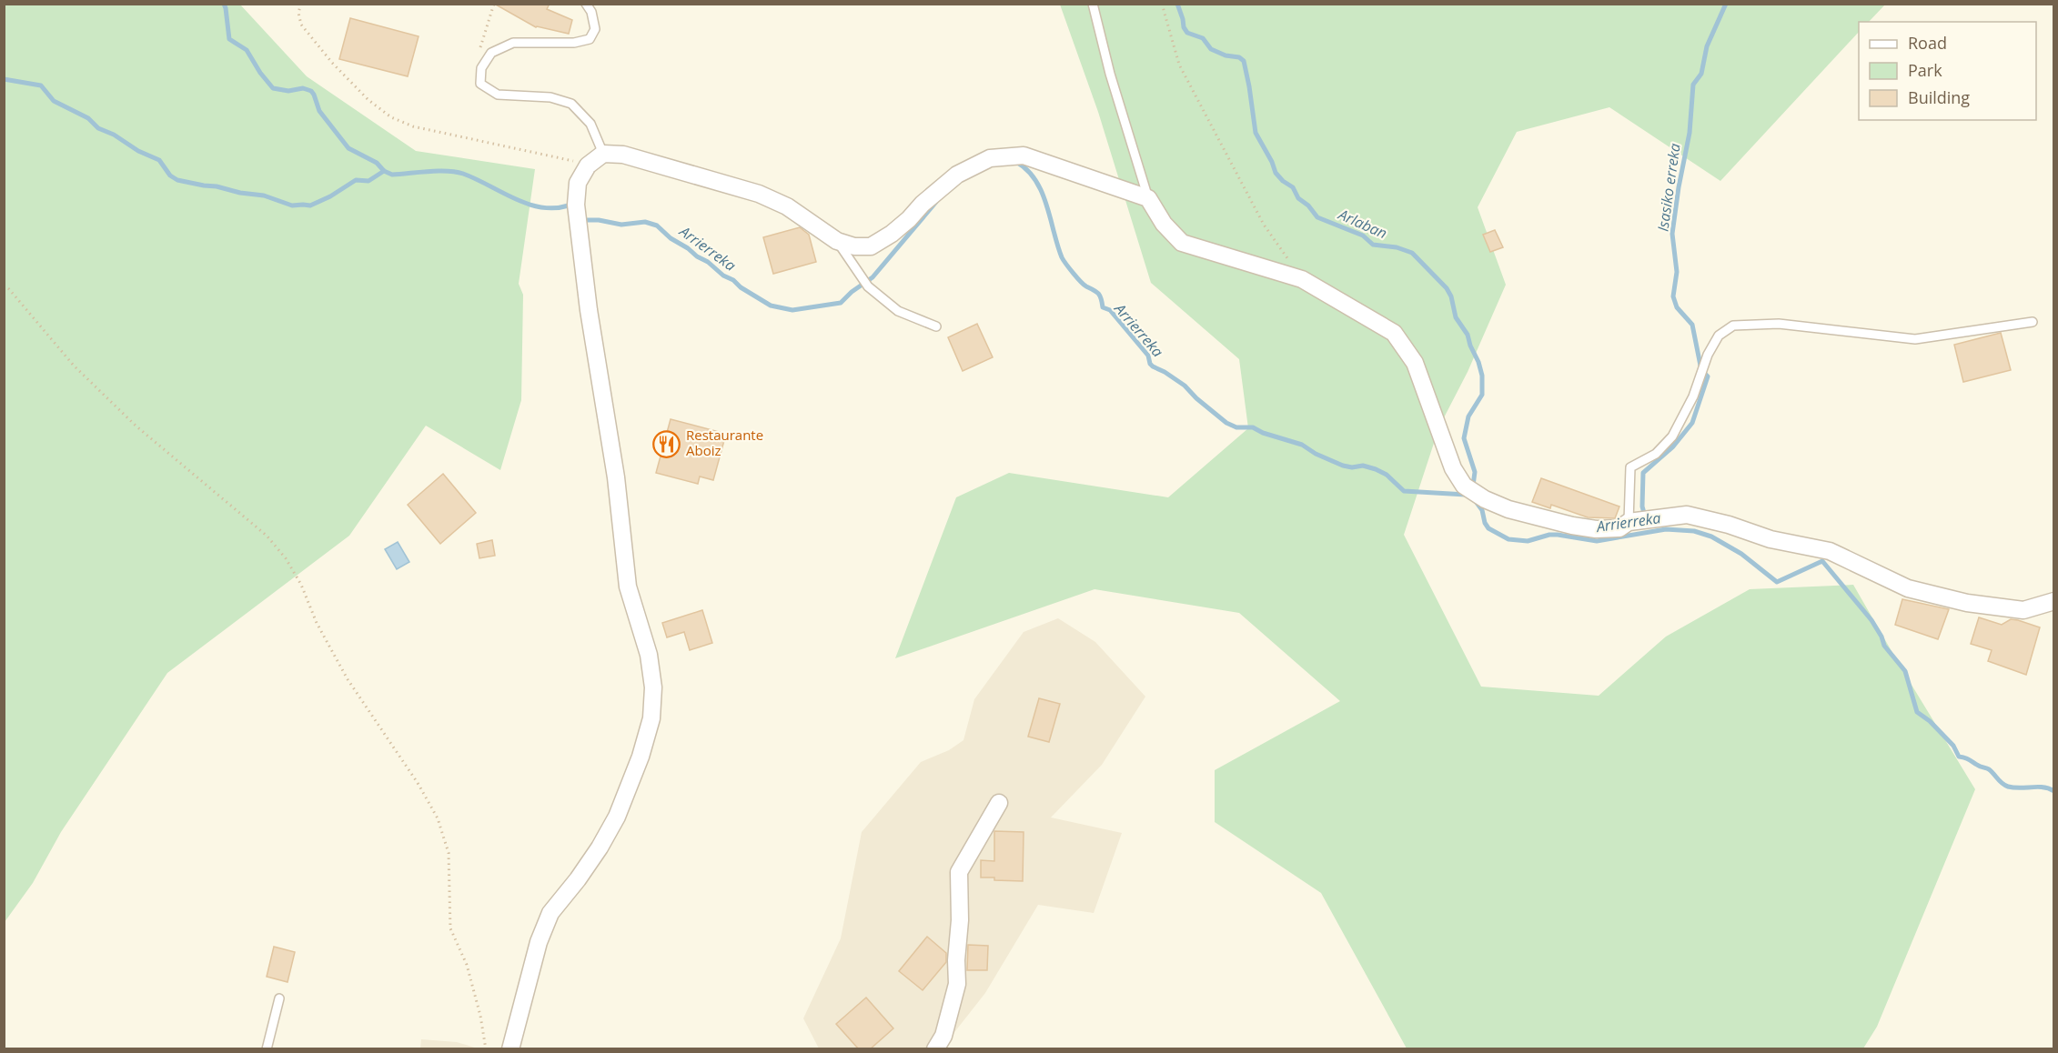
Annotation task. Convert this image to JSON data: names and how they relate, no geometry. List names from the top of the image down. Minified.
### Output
{"water":["Isasiko erreka","Arlaban","Arrierreka"],"places":{"restaurant":["Restaurante Aboiz"]},"legend":["Road","Park","Building"]}
